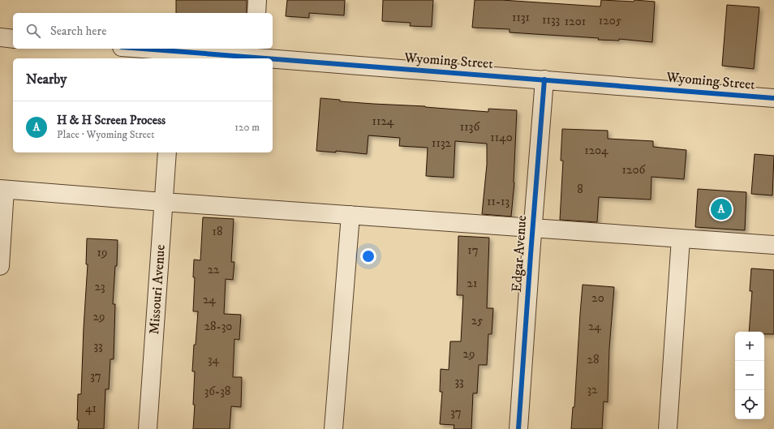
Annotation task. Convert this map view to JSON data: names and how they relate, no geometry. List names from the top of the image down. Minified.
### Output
{"streets":{"street":["Wyoming Street","Edgar Avenue","Missouri Avenue"]},"crossings":[["Wyoming Street","Edgar Avenue"]],"house_numbers":["1131","1133","1205","1201","1124","1136","1140","1132","1204","1206","8","11-13","18","17","19","22","21","23","20","24","29","25","28-30","24","33","29","34","28","37","33","32","36-38","41","37"],"page":{"search":"Search here","heading":"Nearby","list":[{"mark":"A","name":"H & H Screen Process","note":"Place · Wyoming Street","value":"120 m"}],"pins":"A","map_buttons":["+","−"]}}
